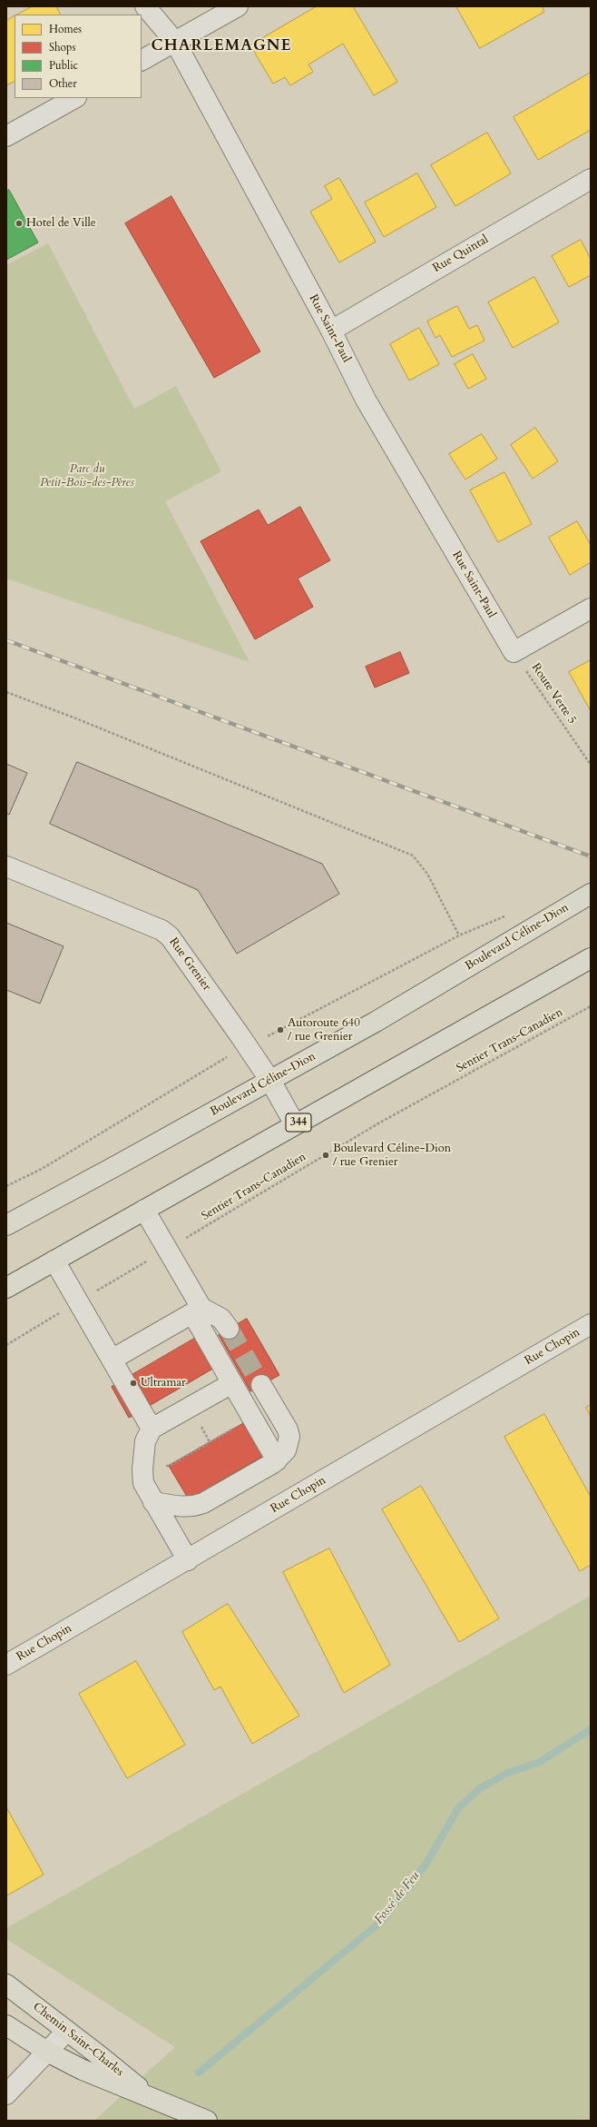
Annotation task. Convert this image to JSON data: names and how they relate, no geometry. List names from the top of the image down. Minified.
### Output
{"streets":{"main road":["Boulevard Céline-Dion","344","Chemin Saint-Charles"],"street":["Rue Quintal","Rue Saint-Paul","Rue Grenier","Rue Chopin"],"path":["Route Verte 5","Sentier Trans-Canadien"]},"crossings":[["Rue Quintal","Rue Saint-Paul"],["Rue Saint-Paul","Route Verte 5"],["Boulevard Céline-Dion","Rue Grenier"],["Rue Grenier","344"]],"districts":["CHARLEMAGNE"],"water":["Fossé de Feu"],"parks":["Parc du Petit-Bois-des-Pères"],"places":["Hotel de Ville","Autoroute 640 / rue Grenier","Boulevard Céline-Dion / rue Grenier","Ultramar"],"legend":["Homes","Shops","Public","Other"]}
